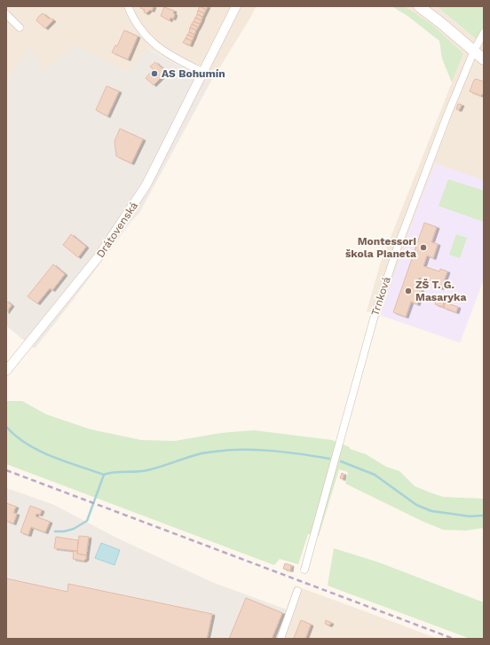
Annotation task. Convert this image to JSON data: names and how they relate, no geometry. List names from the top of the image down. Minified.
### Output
{"streets":{"street":["Drátovenská","Trnková"]},"places":["AS Bohumín","Montessori škola Pianeta","ZŠ T. G. Masaryka"]}
